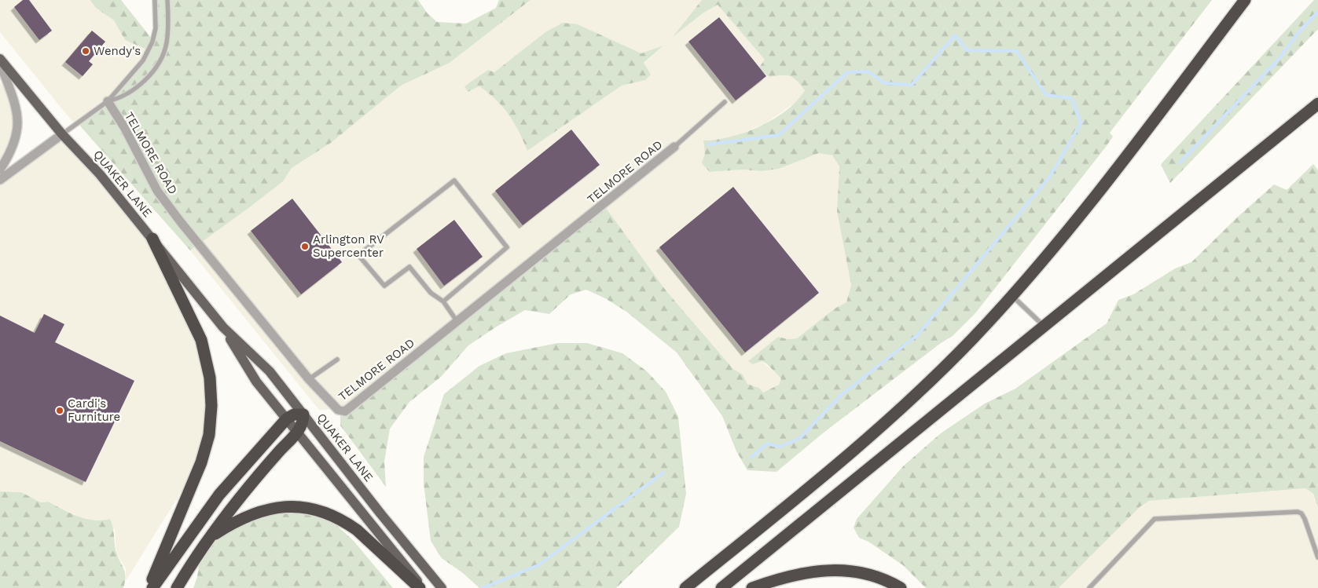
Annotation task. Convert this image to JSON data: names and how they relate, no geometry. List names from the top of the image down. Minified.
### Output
{"streets":{"main road":["QUAKER LANE"],"street":["TELMORE ROAD"]},"places":["Wendy's","Arlington RV Supercenter","Cardi's Furniture"]}
